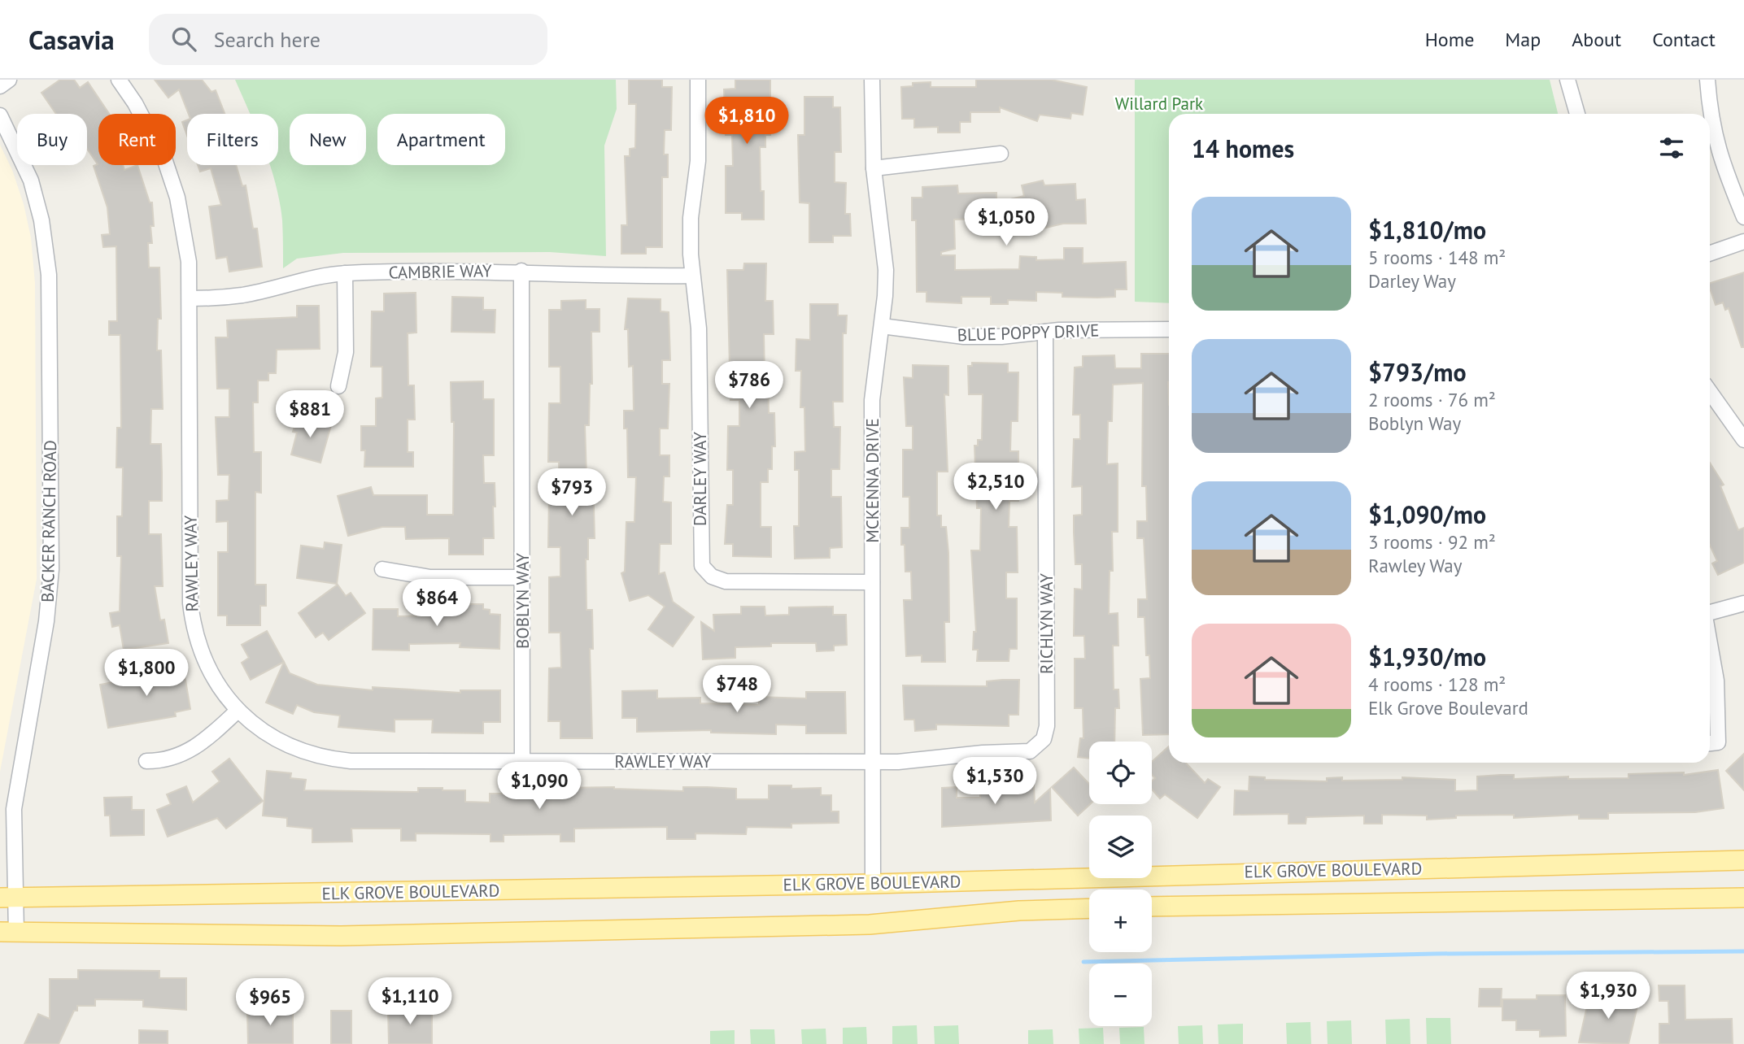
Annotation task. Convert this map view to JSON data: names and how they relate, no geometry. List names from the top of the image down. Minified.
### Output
{"streets":{"main road":["ELK GROVE BOULEVARD"],"street":["CAMBRIE WAY","BLUE POPPY DRIVE","DARLEY WAY","MCKENNA DRIVE","BACKER RANCH ROAD","RAWLEY WAY","BOBLYN WAY","RICHLYN WAY"]},"crossings":[["CAMBRIE WAY","DARLEY WAY"],["CAMBRIE WAY","RAWLEY WAY"],["CAMBRIE WAY","BOBLYN WAY"],["BLUE POPPY DRIVE","MCKENNA DRIVE"],["BLUE POPPY DRIVE","RICHLYN WAY"],["DARLEY WAY","MCKENNA DRIVE"],["MCKENNA DRIVE","RAWLEY WAY"],["MCKENNA DRIVE","RICHLYN WAY"],["MCKENNA DRIVE","ELK GROVE BOULEVARD"],["BACKER RANCH ROAD","ELK GROVE BOULEVARD"],["RAWLEY WAY","BOBLYN WAY"],["RAWLEY WAY","RICHLYN WAY"]],"parks":["Willard Park"],"page":{"header":"Casavia","search":"Search here","nav":["Home","Map","About","Contact"],"price":["$1,810","$1,050","$786","$881","$2,510","$793","$864","$1,800","$748","$1,530","$1,090","$1,930","$1,110","$965"],"chip":["Buy","Rent","Filters","New","Apartment"],"heading":"14 homes","list":[{"name":"$1,810/mo","note":"5 rooms · 148 m² · Darley Way"},{"name":"$793/mo","note":"2 rooms · 76 m² · Boblyn Way"},{"name":"$1,090/mo","note":"3 rooms · 92 m² · Rawley Way"},{"name":"$1,930/mo","note":"4 rooms · 128 m² · Elk Grove Boulevard"}],"map_buttons":["+","−"]}}
